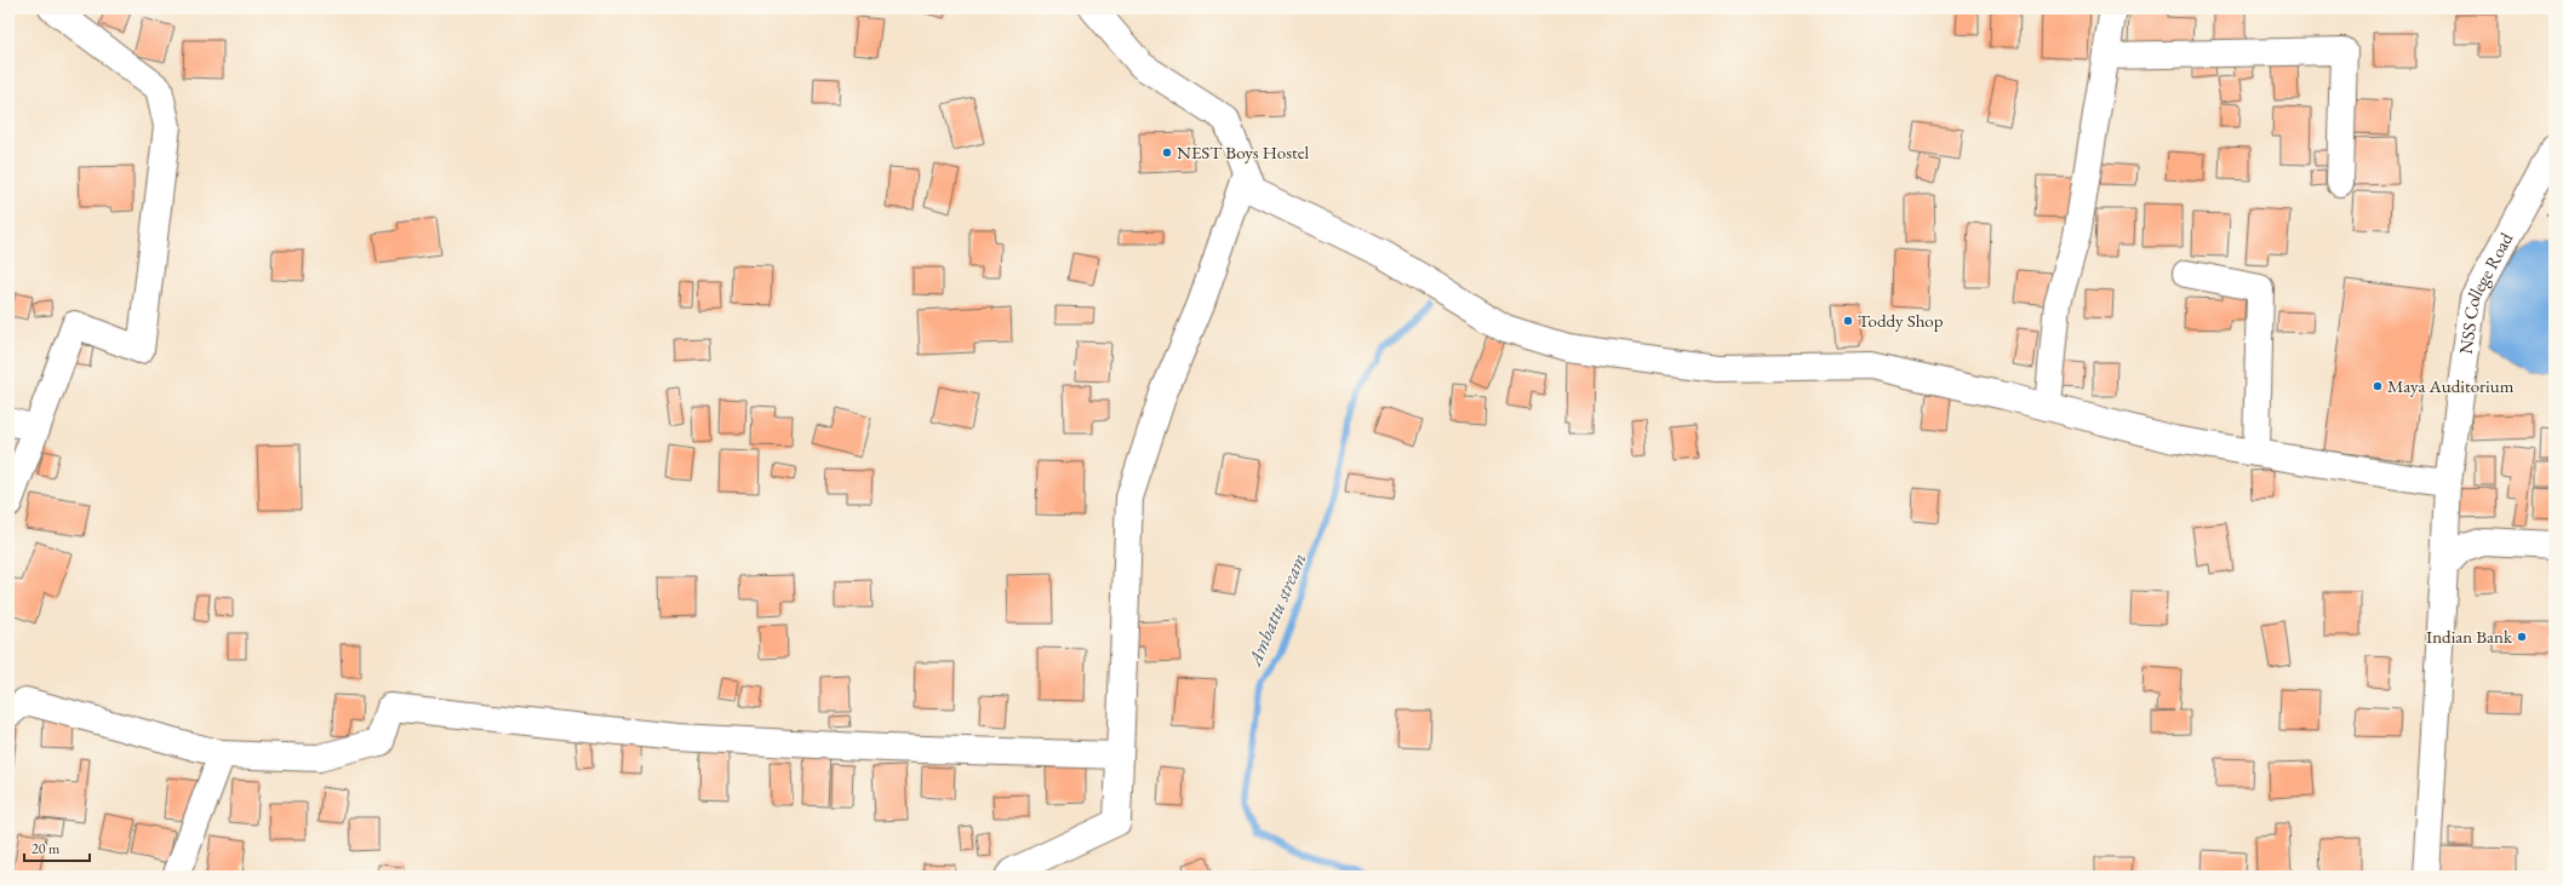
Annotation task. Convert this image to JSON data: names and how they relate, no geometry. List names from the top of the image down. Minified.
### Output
{"streets":{"street":["NSS College Road"]},"water":["Ambattu stream"],"places":["NEST Boys Hostel","Toddy Shop","Maya Auditorium","Indian Bank"],"scale_bar":"20 m"}
